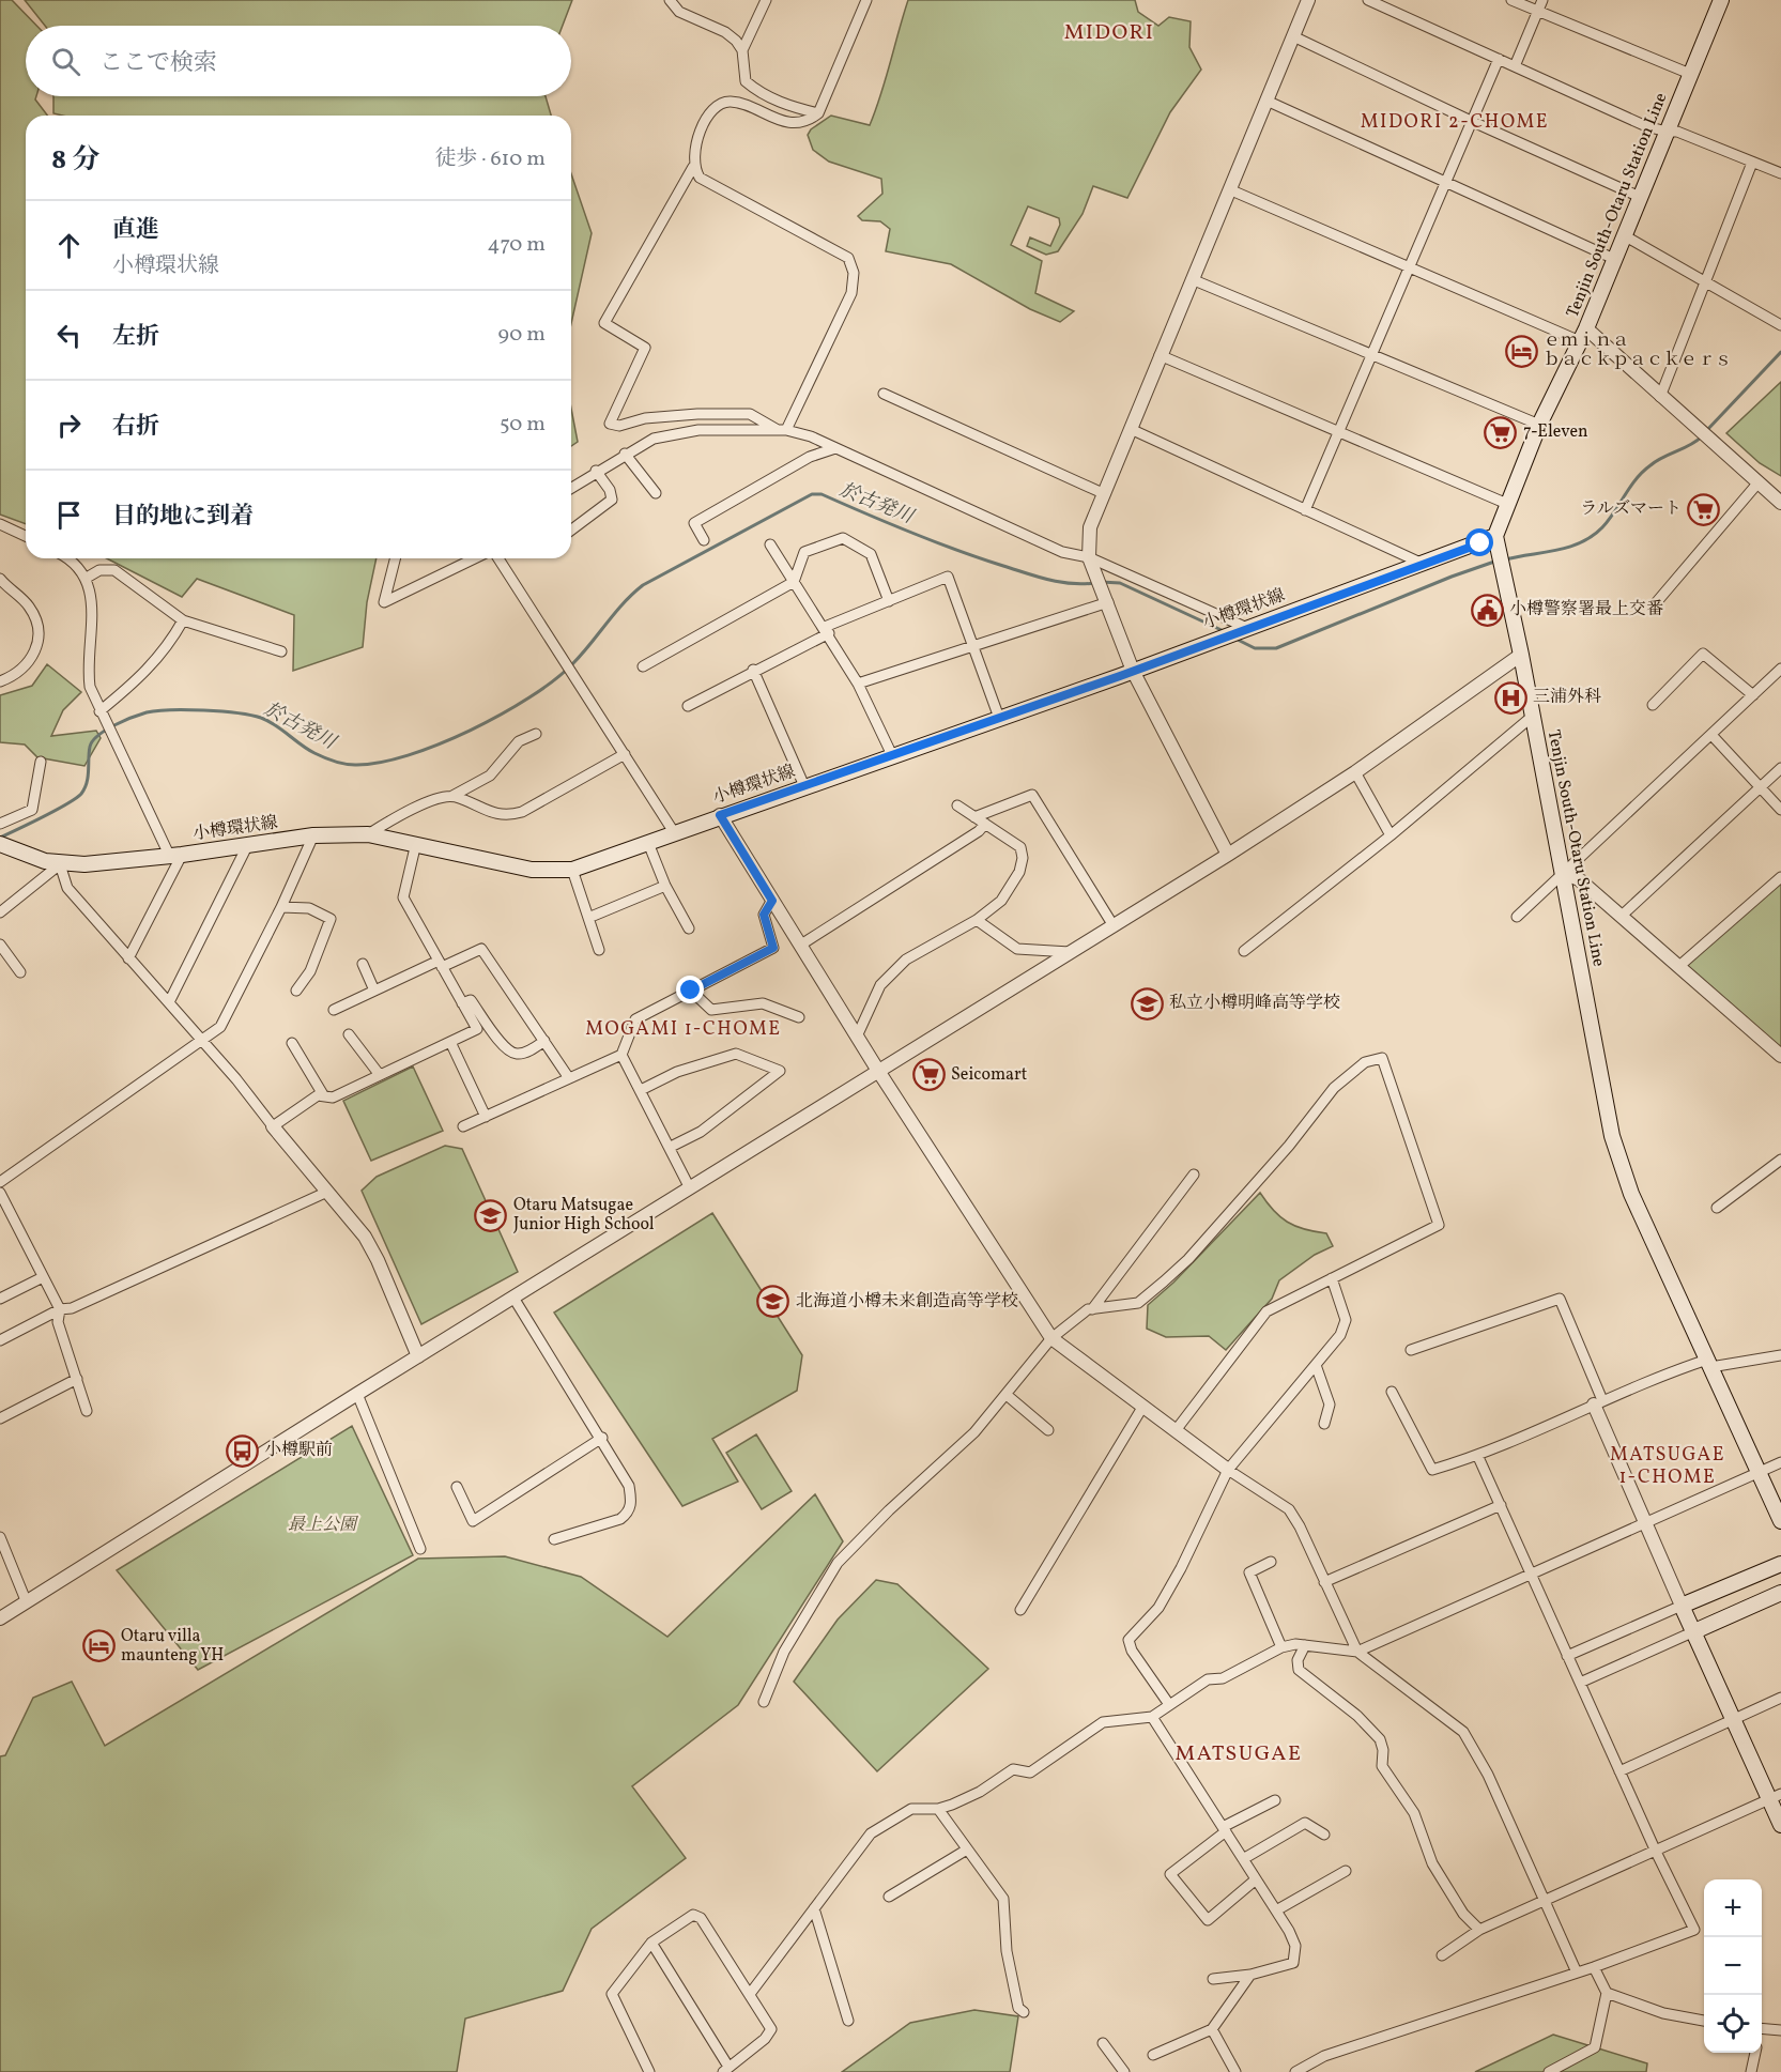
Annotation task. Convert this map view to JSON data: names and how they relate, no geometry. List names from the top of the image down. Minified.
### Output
{"streets":{"main road":["Tenjin South-Otaru Station Line","小樽環状線"]},"crossings":[["Tenjin South-Otaru Station Line","小樽環状線"]],"districts":["MIDORI","MIDORI 2-CHOME","MOGAMI 1-CHOME","MATSUGAE 1-CHOME","MATSUGAE"],"water":["於古発川"],"parks":["最上公園"],"places":{"hotel":["ｅｍｉｎａ ｂａｃｋｐａｃｋｅｒｓ","Otaru villa maunteng YH"],"supermarket":["7-Eleven","ラルズマート","Seicomart"],"public building":["小樽警察署最上交番"],"hospital":["三浦外科"],"school or university":["私立小樽明峰高等学校","Otaru Matsugae Junior High School","北海道小樽未来創造高等学校"],"bus stop":["小樽駅前"]},"page":{"search":"ここで検索","heading":["8 分","徒歩 · 610 m"],"list":[["直進","小樽環状線","470 m"],["左折","90 m"],["右折","50 m"],"目的地に到着"],"map_buttons":["+","−"]}}
